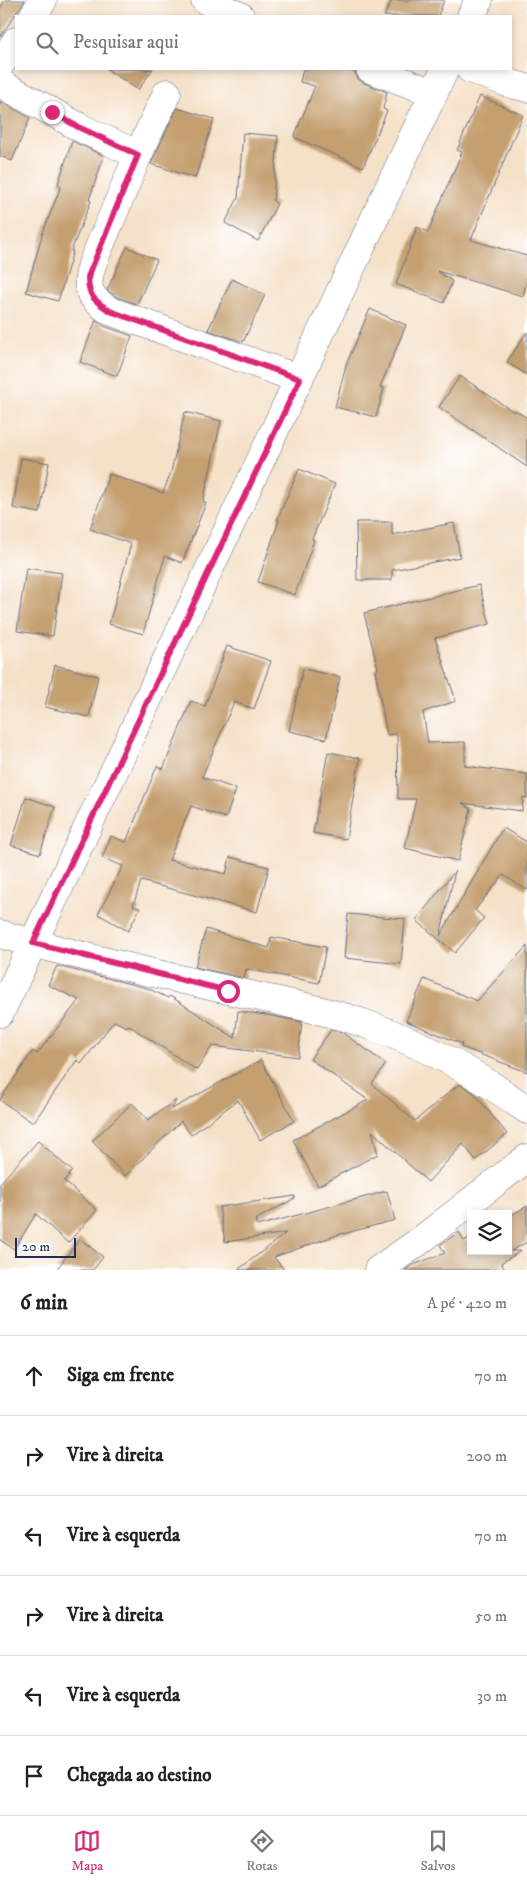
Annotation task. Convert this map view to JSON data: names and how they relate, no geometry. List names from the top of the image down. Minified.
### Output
{"scale_bar":"20 m","page":{"search":"Pesquisar aqui","scale":"20 m","heading":["6 min","A pé · 420 m"],"list":[["Siga em frente","70 m"],["Vire à direita","200 m"],["Vire à esquerda","70 m"],["Vire à direita","50 m"],["Vire à esquerda","30 m"],"Chegada ao destino"],"nav":["Mapa","Rotas","Salvos"]}}
